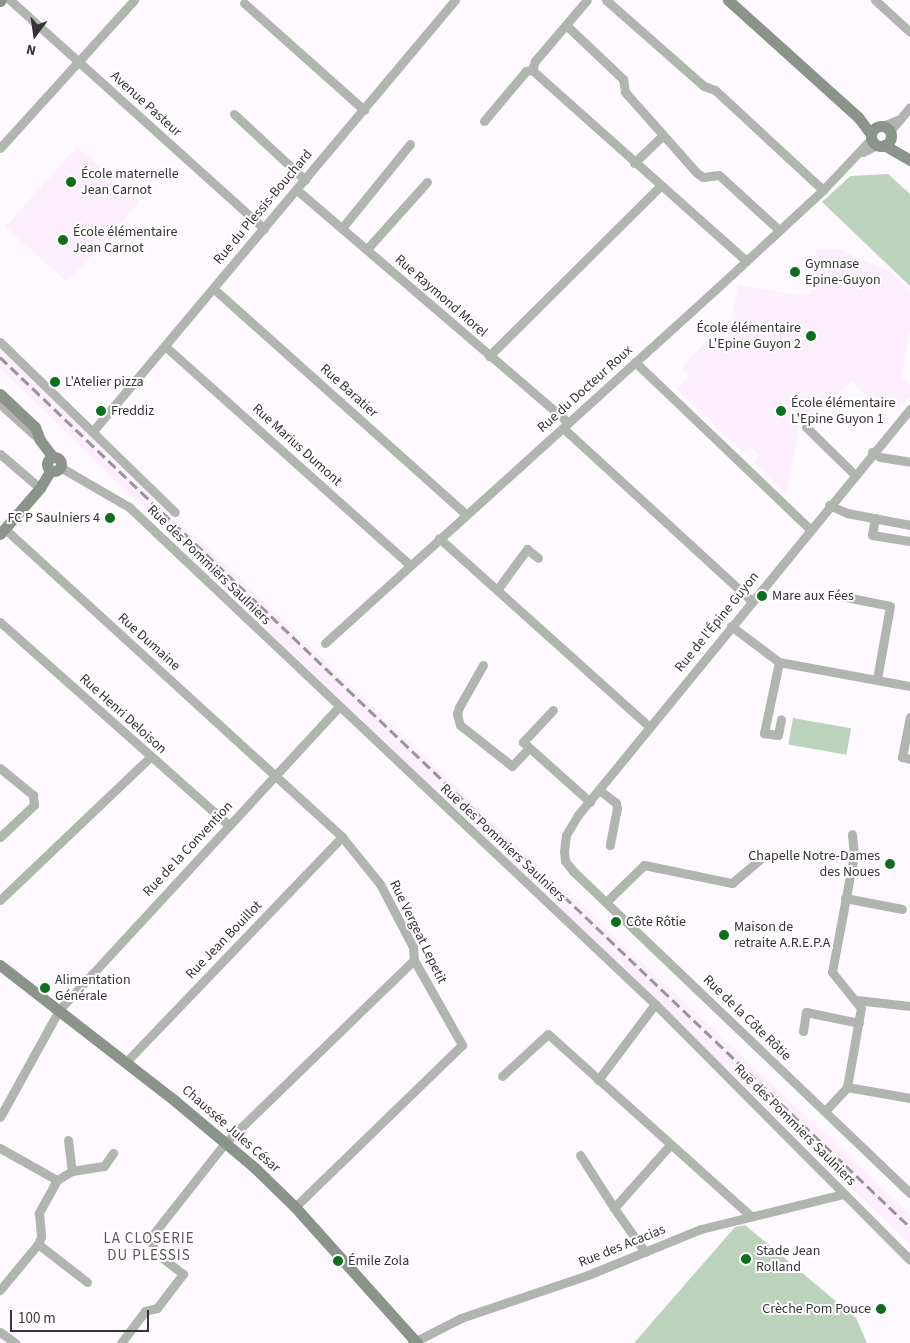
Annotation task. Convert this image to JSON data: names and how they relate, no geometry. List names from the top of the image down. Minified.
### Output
{"streets":{"street":["Avenue Pasteur","Rue du Plessis-Bouchard","Rue Raymond Morel","Rue du Docteur Roux","Rue Baratier","Rue Marius Dumont","Rue des Pommiers Saulniers","Rue de l'Épine Guyon","Rue Dumaine","Rue Henri Deloison","Rue de la Convention","Rue Vergeat Lepetit","Rue Jean Bouillot","Rue de la Côte Rôtie","Chaussée Jules César","Rue des Acacias"]},"crossings":[["Avenue Pasteur","Rue du Plessis-Bouchard"],["Rue du Plessis-Bouchard","Rue Raymond Morel"],["Rue du Plessis-Bouchard","Rue Baratier"],["Rue du Plessis-Bouchard","Rue Marius Dumont"],["Rue Raymond Morel","Rue du Docteur Roux"],["Rue Raymond Morel","Rue de l'Épine Guyon"],["Rue du Docteur Roux","Rue Baratier"],["Rue du Docteur Roux","Rue Marius Dumont"],["Rue des Pommiers Saulniers","Rue de la Convention"],["Rue des Pommiers Saulniers","Rue des Acacias"],["Rue de l'Épine Guyon","Rue de la Côte Rôtie"],["Rue Dumaine","Rue de la Convention"],["Rue Dumaine","Rue Vergeat Lepetit"],["Rue Henri Deloison","Rue de la Convention"],["Rue de la Convention","Rue Vergeat Lepetit"],["Rue de la Convention","Chaussée Jules César"],["Rue Vergeat Lepetit","Rue Jean Bouillot"],["Rue Vergeat Lepetit","Chaussée Jules César"],["Rue Jean Bouillot","Chaussée Jules César"],["Chaussée Jules César","Rue des Acacias"]],"districts":["LA CLOSERIE DU PLESSIS"],"places":["École maternelle Jean Carnot","École élémentaire Jean Carnot","Gymnase Epine-Guyon","École élémentaire L'Epine Guyon 2","L'Atelier pizza","Freddiz","École élémentaire L'Epine Guyon 1","FC P Saulniers 4","Mare aux Fées","Chapelle Notre-Dames des Noues","Côte Rôtie","Maison de retraite A.R.E.P.A","Alimentation Générale","Stade Jean Rolland","Émile Zola","Crèche Pom Pouce"],"scale_bar":"100 m","north":"bottom"}
